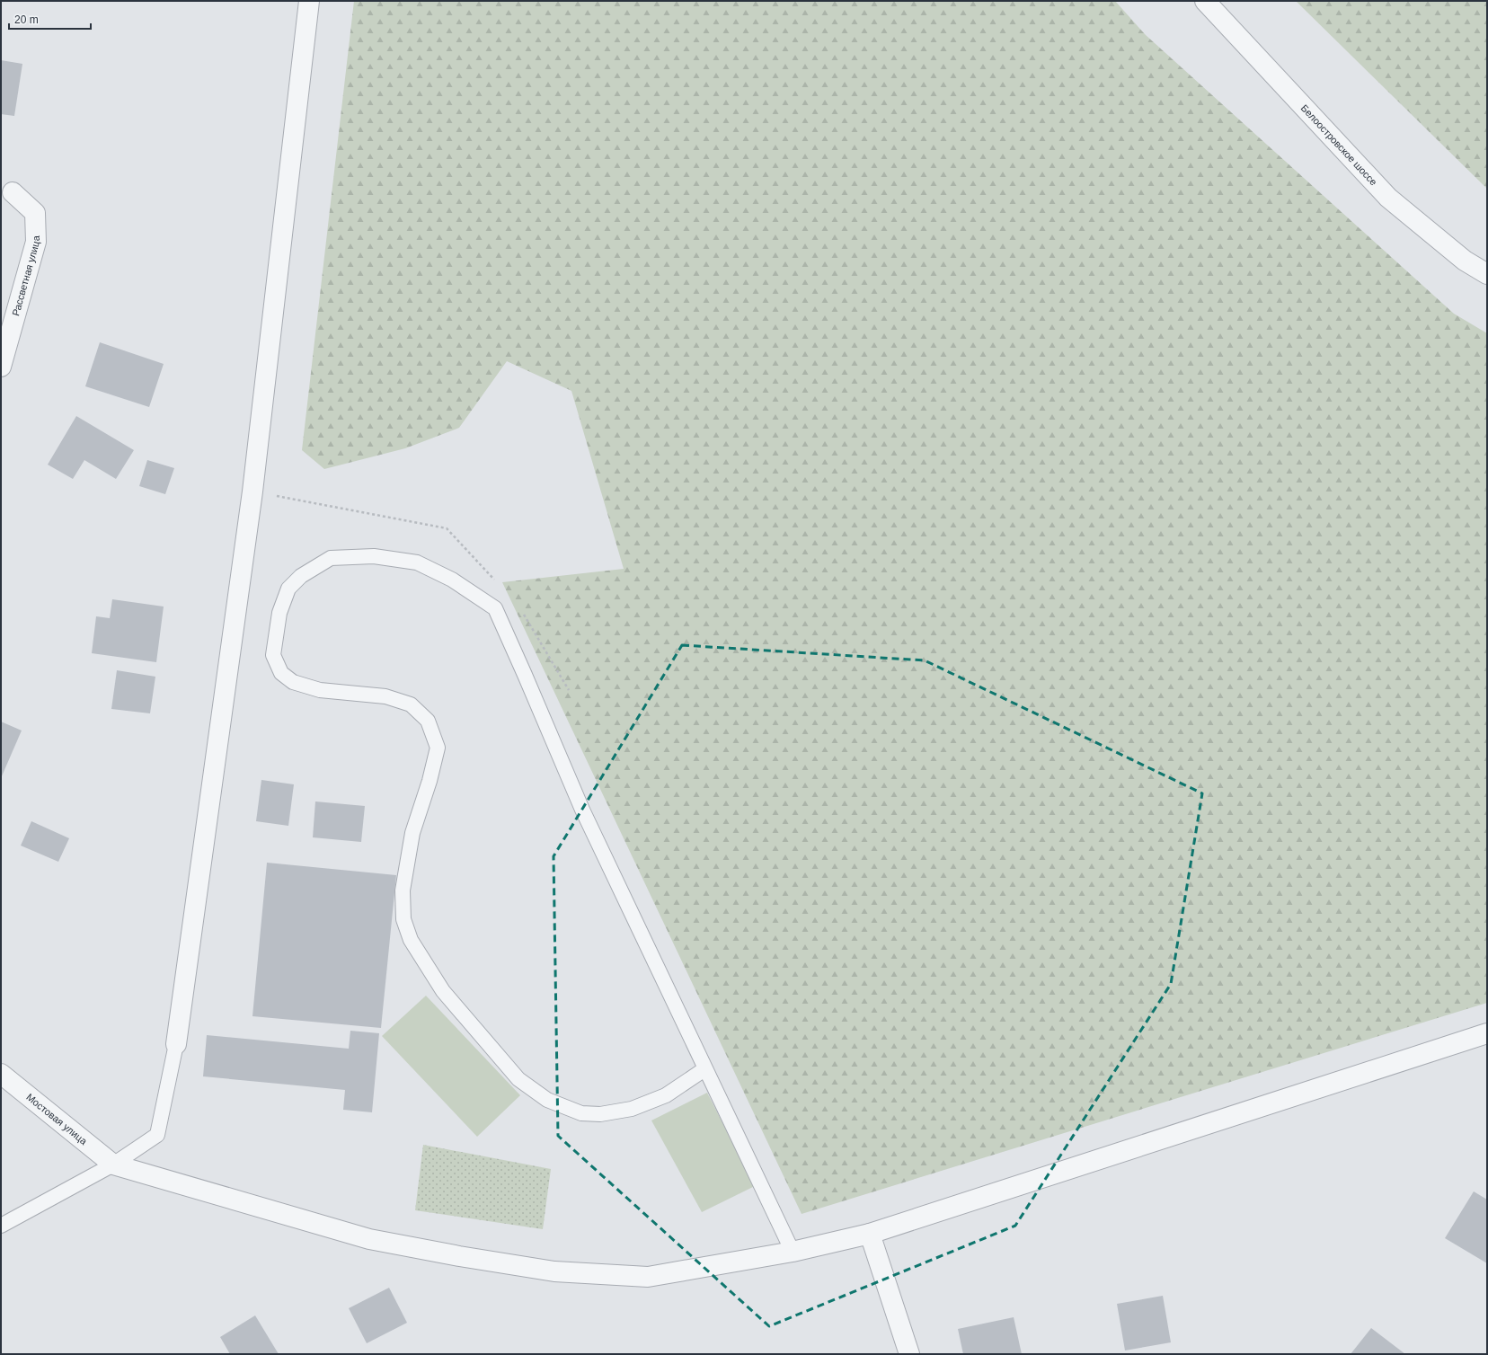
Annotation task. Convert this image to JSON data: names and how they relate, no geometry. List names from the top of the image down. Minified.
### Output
{"streets":{"street":["Белоостровское шоссе","Рассветная улица","Мостовая улица"]},"scale_bar":"20 m"}
